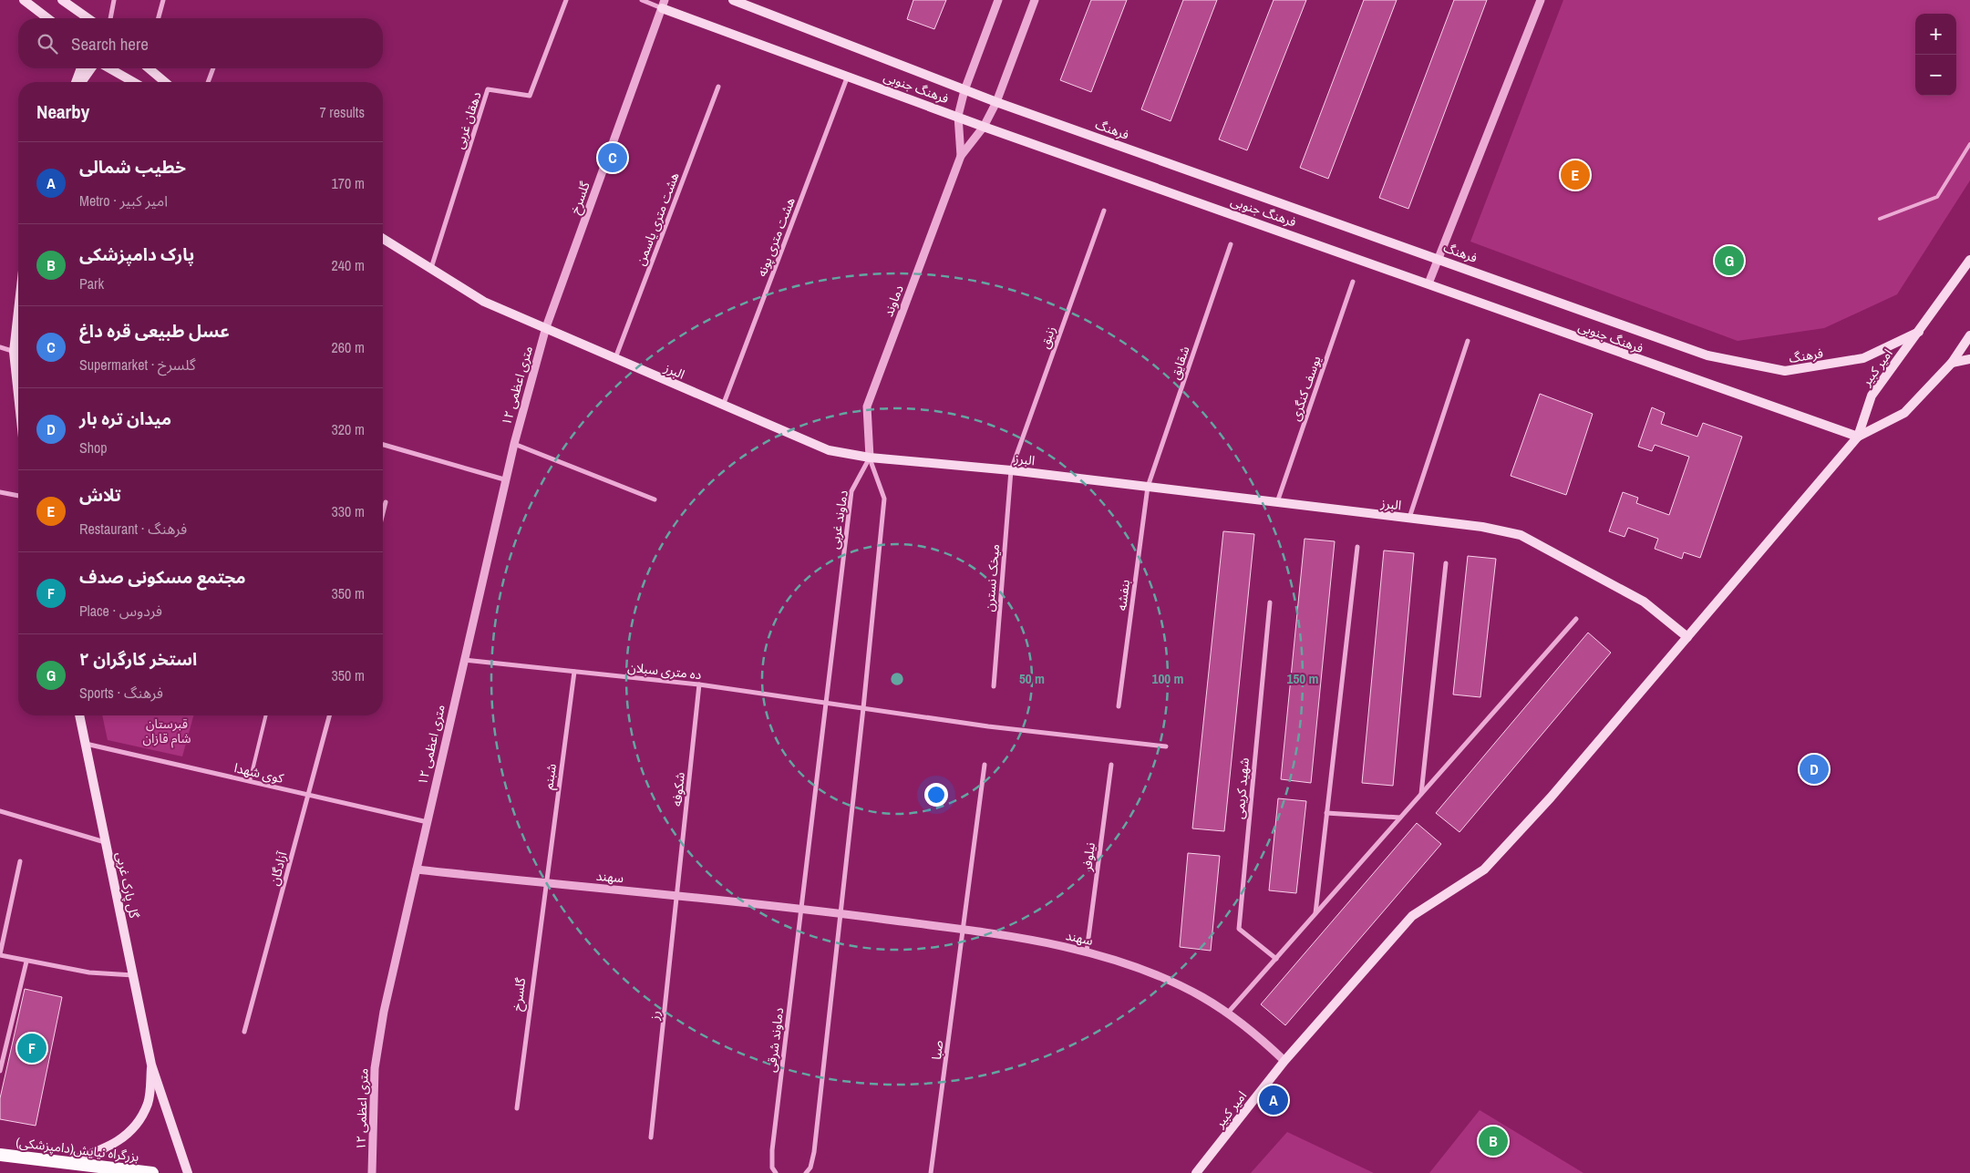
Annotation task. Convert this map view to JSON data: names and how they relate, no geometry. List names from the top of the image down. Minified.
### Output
{"streets":{"highway":["بزرگراه نیایش(دامپزشکی)"],"main road":["فرهنگ جنوبی","فرهنگ","امیر کبیر","البرز","گل پارک غربی"],"street":["دهقان غربی","گلسرخ","هشت متری یاسمن","هشت متری پونه","دماوند","زنبق","شقایق","۱۲ متری اعظمی","یوسف کنگری","دماوند غربی","میخک نسترن","بنفشه","ده متری سبلان","کوی شهدا","شبنم","شهید کریمی","شکوفه","نیلوفر","آزادگان","سهند","رز","دماوند شرقی","صبا"]},"crossings":[["فرهنگ جنوبی","گلسرخ"],["فرهنگ جنوبی","هشت متری پونه"],["فرهنگ جنوبی","امیر کبیر"],["دهقان غربی","البرز"],["فرهنگ","امیر کبیر"],["گلسرخ","البرز"],["گلسرخ","۱۲ متری اعظمی"],["گلسرخ","شبنم"],["گلسرخ","سهند"],["هشت متری یاسمن","البرز"],["هشت متری پونه","البرز"],["دماوند","البرز"],["دماوند","دماوند غربی"],["زنبق","البرز"],["زنبق","میخک نسترن"],["شقایق","البرز"],["شقایق","بنفشه"],["امیر کبیر","البرز"],["امیر کبیر","سهند"],["البرز","۱۲ متری اعظمی"],["البرز","یوسف کنگری"],["البرز","دماوند غربی"],["البرز","میخک نسترن"],["البرز","بنفشه"],["۱۲ متری اعظمی","ده متری سبلان"],["۱۲ متری اعظمی","کوی شهدا"],["۱۲ متری اعظمی","سهند"],["دماوند غربی","ده متری سبلان"],["دماوند غربی","سهند"],["دماوند غربی","دماوند شرقی"],["ده متری سبلان","شبنم"],["ده متری سبلان","شکوفه"],["کوی شهدا","آزادگان"],["کوی شهدا","گل پارک غربی"],["شبنم","سهند"],["شکوفه","سهند"],["شکوفه","رز"],["نیلوفر","سهند"],["سهند","رز"],["سهند","دماوند شرقی"],["سهند","صبا"]],"parks":["قبرستان شام قازان"],"page":{"map_buttons":["+","−"],"search":"Search here","heading":["Nearby","7 results"],"pins":["C","E","G","D","F","A","B"],"list":[{"mark":"A","name":"خطیب شمالی","note":"Metro · امیر کبیر","value":"170 m"},{"mark":"B","name":"پارک دامپزشکی","note":"Park","value":"240 m"},{"mark":"C","name":"عسل طبیعی قره داغ","note":"Supermarket · گلسرخ","value":"260 m"},{"mark":"D","name":"میدان تره بار","note":"Shop","value":"320 m"},{"mark":"E","name":"تلاش","note":"Restaurant · فرهنگ","value":"330 m"},{"mark":"F","name":"مجتمع مسکونی صدف","note":"Place · فردوس","value":"350 m"},{"mark":"G","name":"استخر کارگران ۲","note":"Sports · فرهنگ","value":"350 m"}]},"rings":["50 m","100 m","150 m"]}
